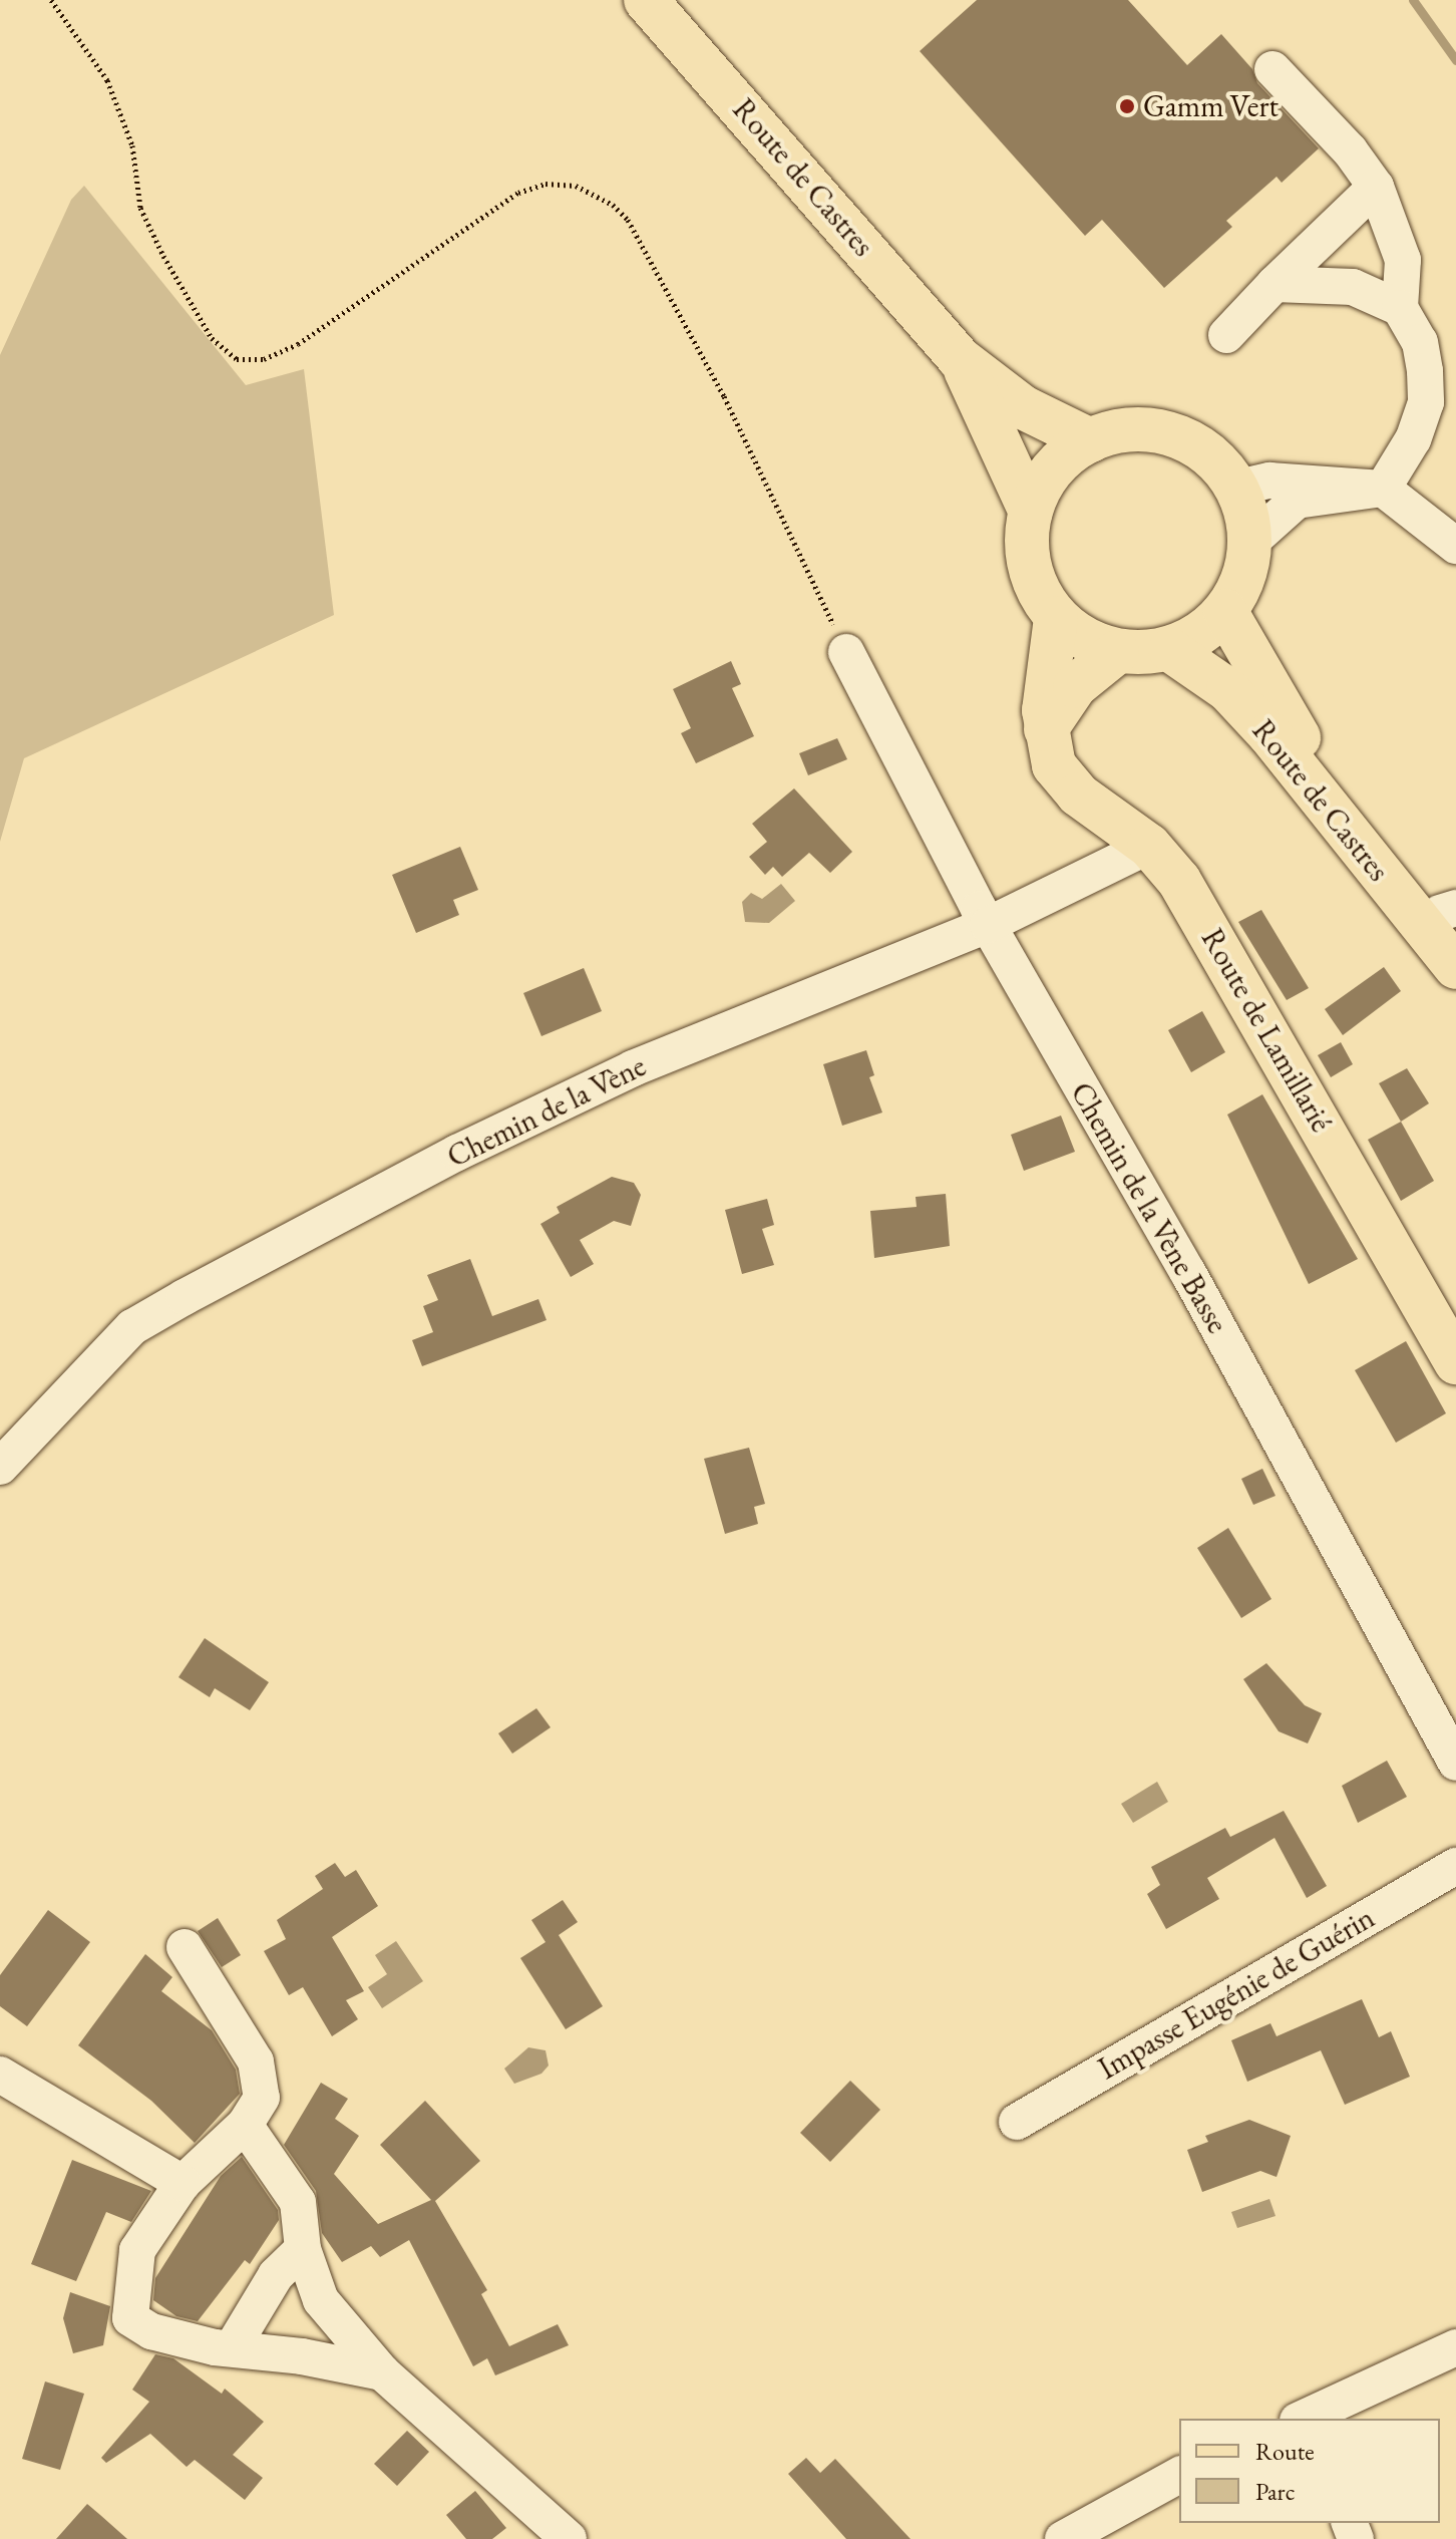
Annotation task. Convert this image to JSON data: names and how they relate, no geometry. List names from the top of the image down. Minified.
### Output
{"streets":{"main road":["Route de Castres","Route de Lamillarié"],"street":["Chemin de la Vène","Chemin de la Vène Basse","Impasse Eugénie de Guérin"]},"crossings":[["Route de Lamillarié","Chemin de la Vène"],["Chemin de la Vène","Chemin de la Vène Basse"]],"places":["Gamm Vert"],"legend":["Route","Parc"]}
